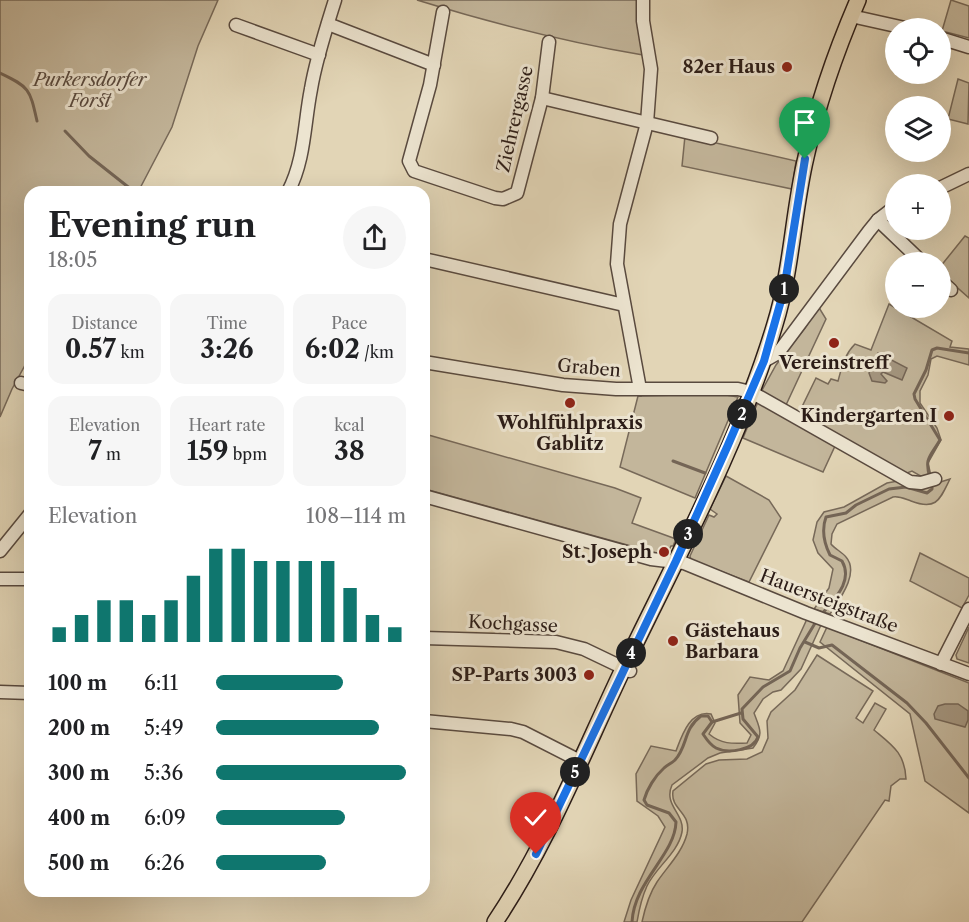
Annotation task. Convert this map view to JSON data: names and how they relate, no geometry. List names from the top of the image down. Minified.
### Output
{"streets":{"street":["Ziehrergasse","Graben","Hauersteigstraße","Kochgasse"]},"parks":["Purkersdorfer Forst"],"places":["82er Haus","Vereinstreff","Wohlfühlpraxis Gablitz","Kindergarten I","St. Joseph","Gästehaus Barbara","SP-Parts 3003"],"page":{"map_buttons":["+","−"],"heading":["Evening run","18:05"],"pins":["1","2","3","4","5"],"stats":[["Distance","0.57 km"],["Time","3:26"],["Pace","6:02 /km"],["Elevation","7 m"],["Heart rate","159 bpm"],["kcal","38"]],"chart":["Elevation","108–114 m"],"list":[{"name":"100 m","note":"6:11"},{"name":"200 m","note":"5:49"},{"name":"300 m","note":"5:36"},{"name":"400 m","note":"6:09"},{"name":"500 m","note":"6:26"}]}}
